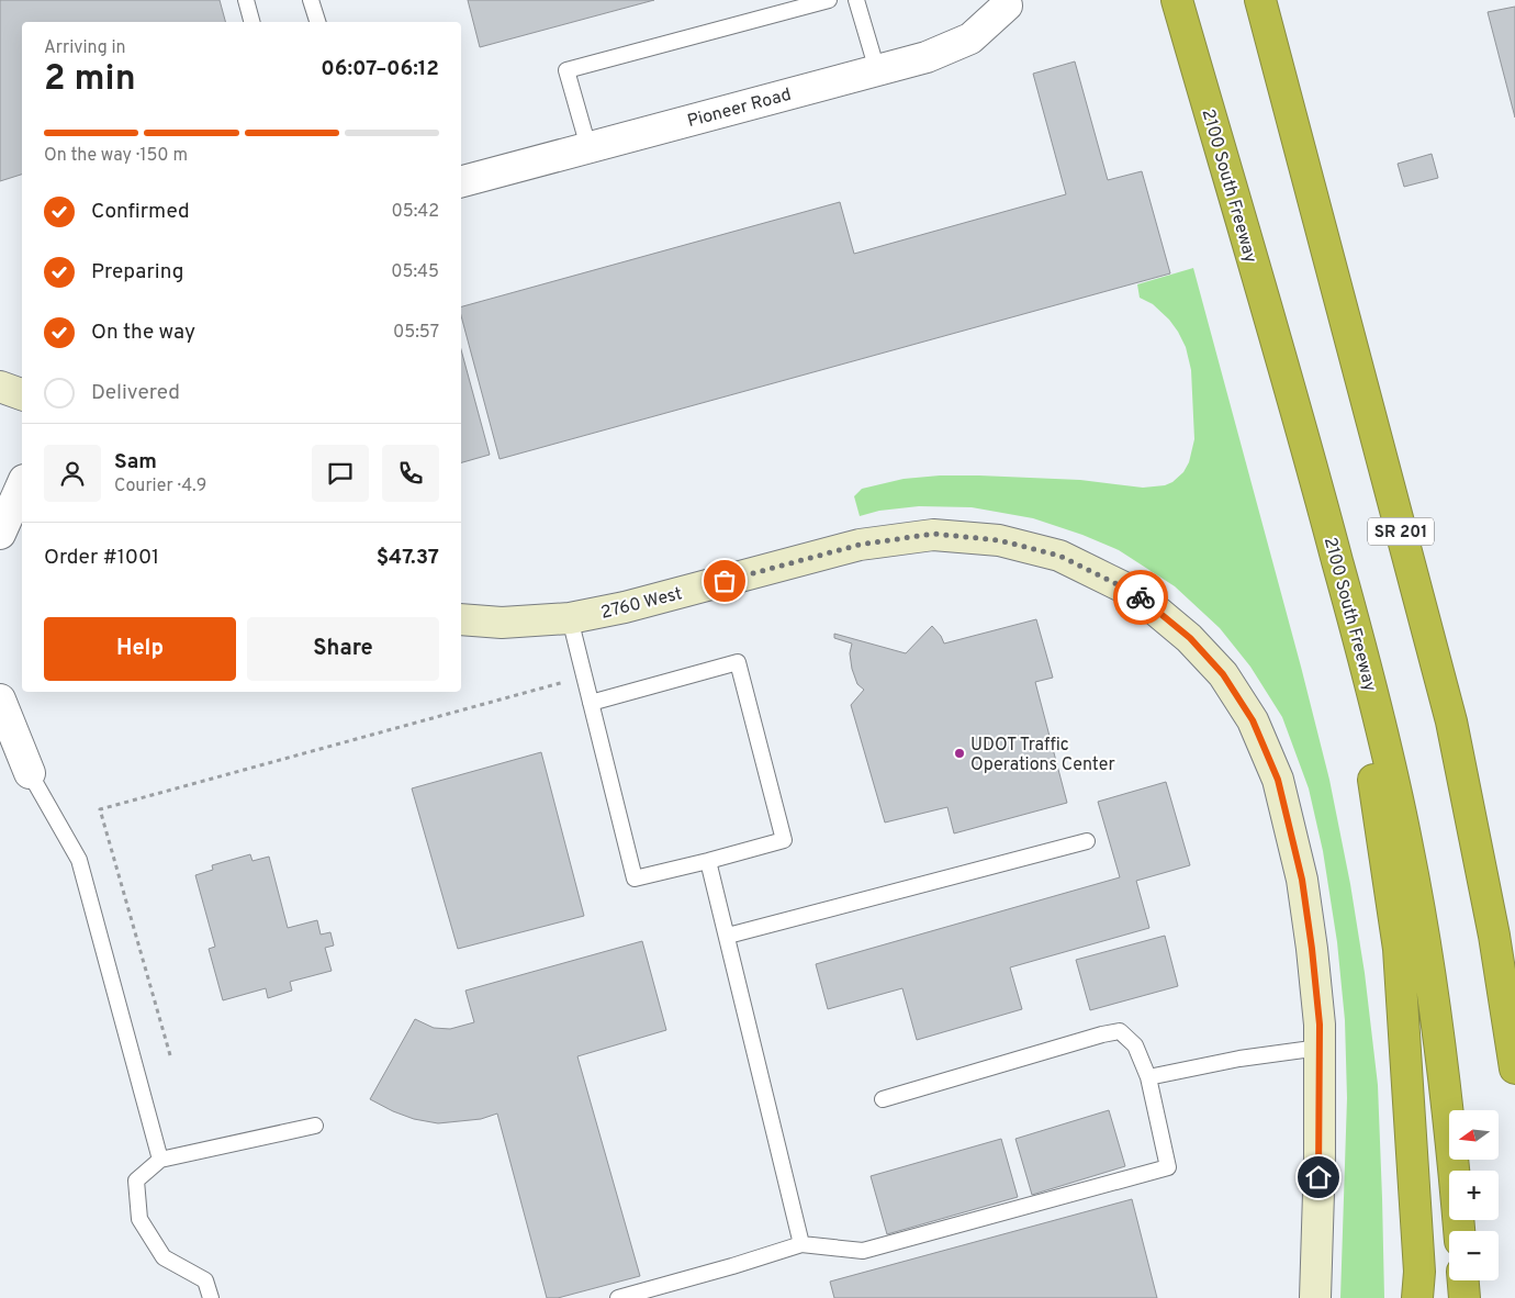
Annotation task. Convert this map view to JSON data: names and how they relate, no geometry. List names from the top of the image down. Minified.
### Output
{"streets":{"highway":["2100 South Freeway","SR 201"],"main road":["2760 West"],"street":["Pioneer Road"]},"places":["UDOT Traffic Operations Center"],"north":"left","page":{"heading":["2 min","Arriving in","06:07–06:12"],"panel":["Sam","Courier · 4.9","Order #1001","$47.37"],"bar":"On the way · 150 m","list":[["Confirmed","05:42"],["Preparing","05:45"],["On the way","05:57"],"Delivered"],"buttons":["Help","Share"],"map_buttons":["+","−"]}}
